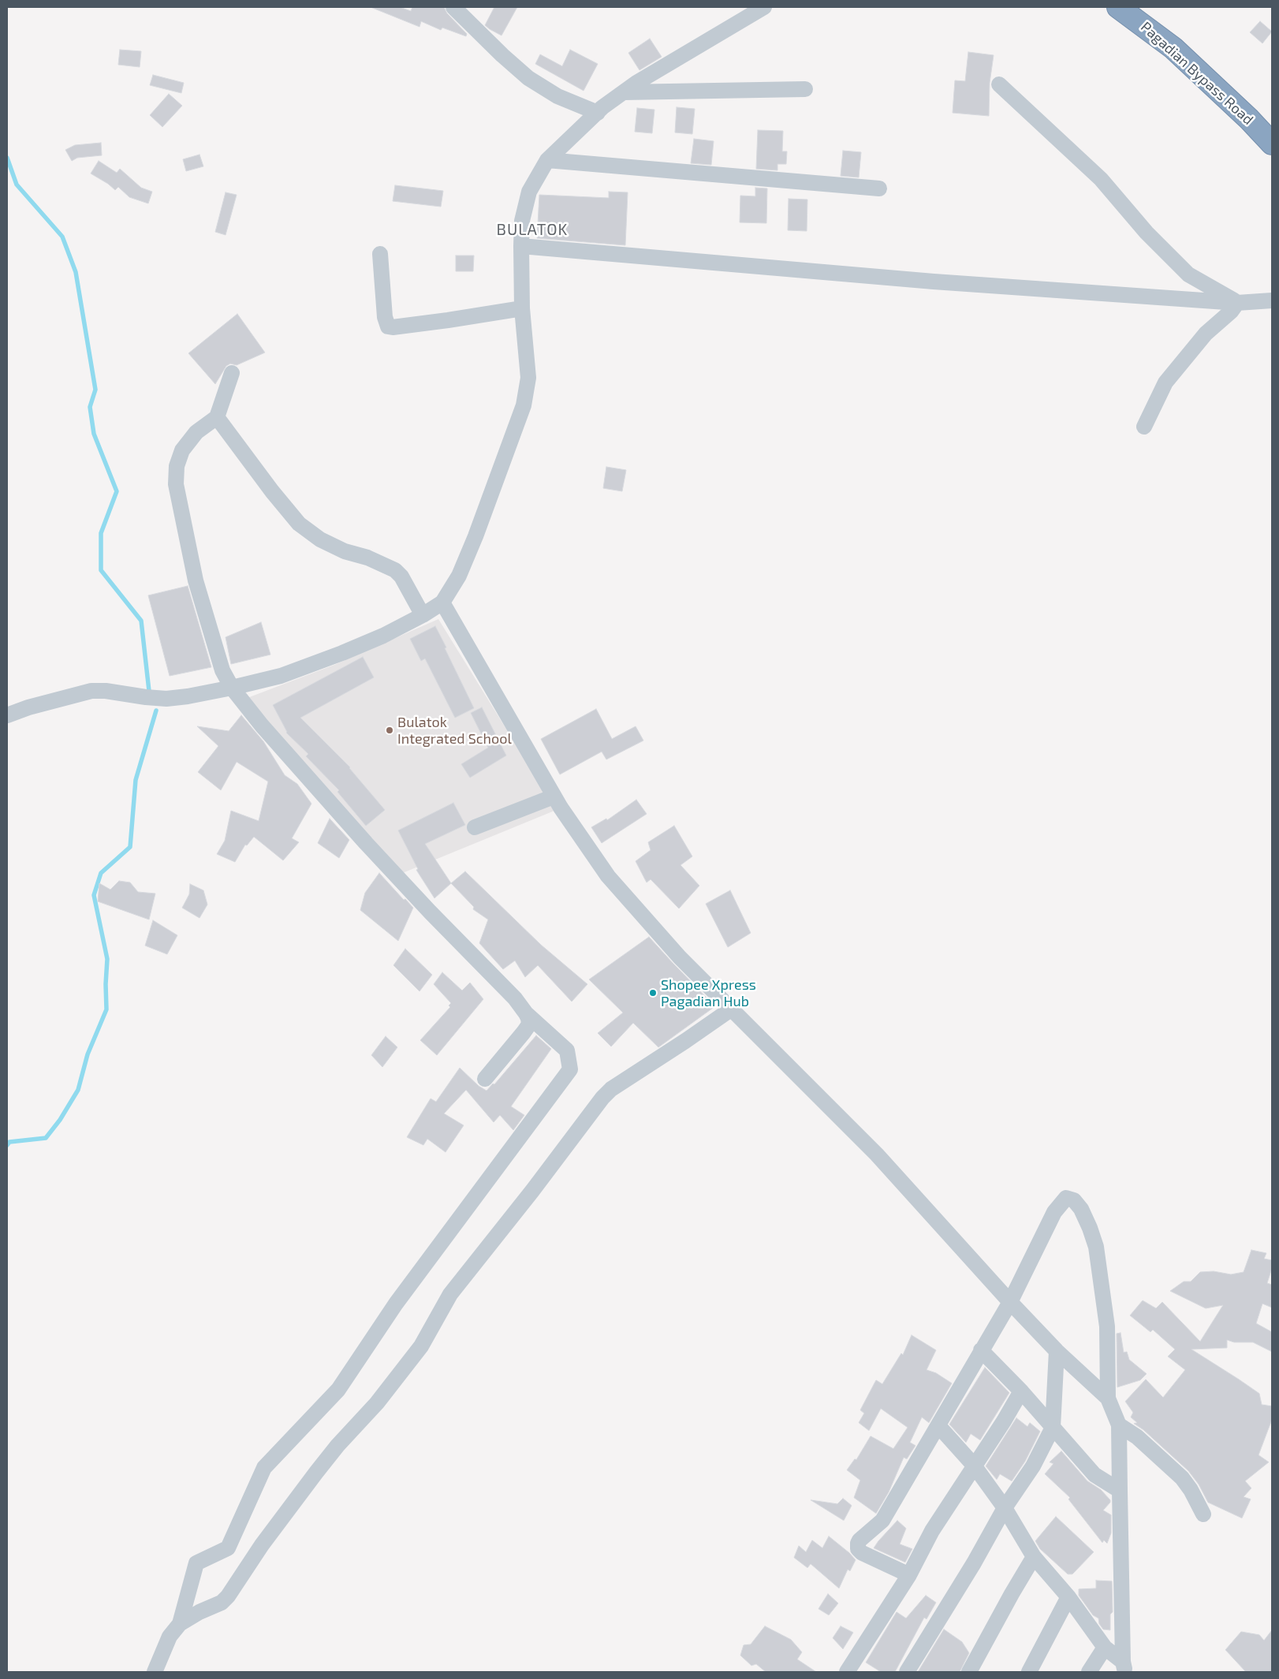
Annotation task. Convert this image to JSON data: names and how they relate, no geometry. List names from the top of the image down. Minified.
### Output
{"streets":{"highway":["Pagadian Bypass Road"]},"districts":["BULATOK"],"places":["Bulatok Integrated School","Shopee Xpress Pagadian Hub"]}
